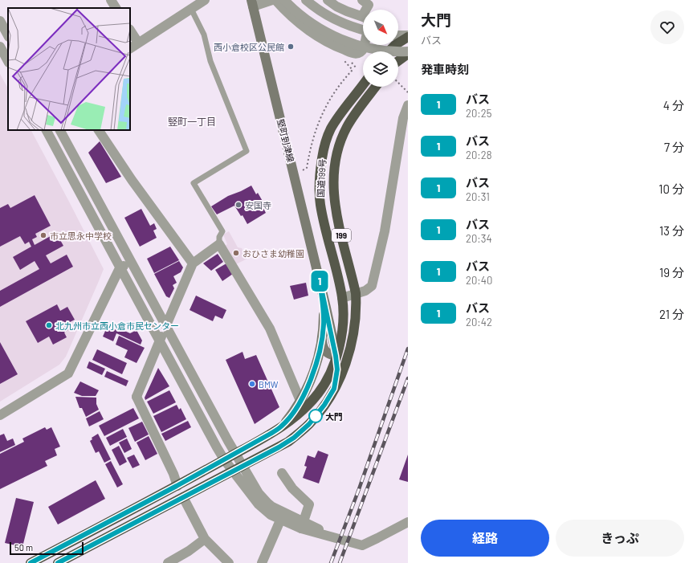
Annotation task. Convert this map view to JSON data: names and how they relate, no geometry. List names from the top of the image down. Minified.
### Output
{"streets":{"highway":["国道199号","199"],"main road":["堅町到津線"]},"crossings":[["堅町到津線","国道199号"]],"districts":["竪町一丁目"],"places":["西小倉校区公民館","安国寺","市立思永中学校","おひさま幼稚園","北九州市立西小倉市民センター","BMW","大門"],"lines":["bus line 1"],"scale_bar":"50 m","north":"bottom right","page":{"on_map":"1","heading":[["大門","バス"],"発車時刻"],"list":[{"mark":"1","name":"バス","note":"20:25","value":"4 分"},{"mark":"1","name":"バス","note":"20:28","value":"7 分"},{"mark":"1","name":"バス","note":"20:31","value":"10 分"},{"mark":"1","name":"バス","note":"20:34","value":"13 分"},{"mark":"1","name":"バス","note":"20:40","value":"19 分"},{"mark":"1","name":"バス","note":"20:42","value":"21 分"}],"buttons":["経路","きっぷ"],"scale":"50 m"}}
